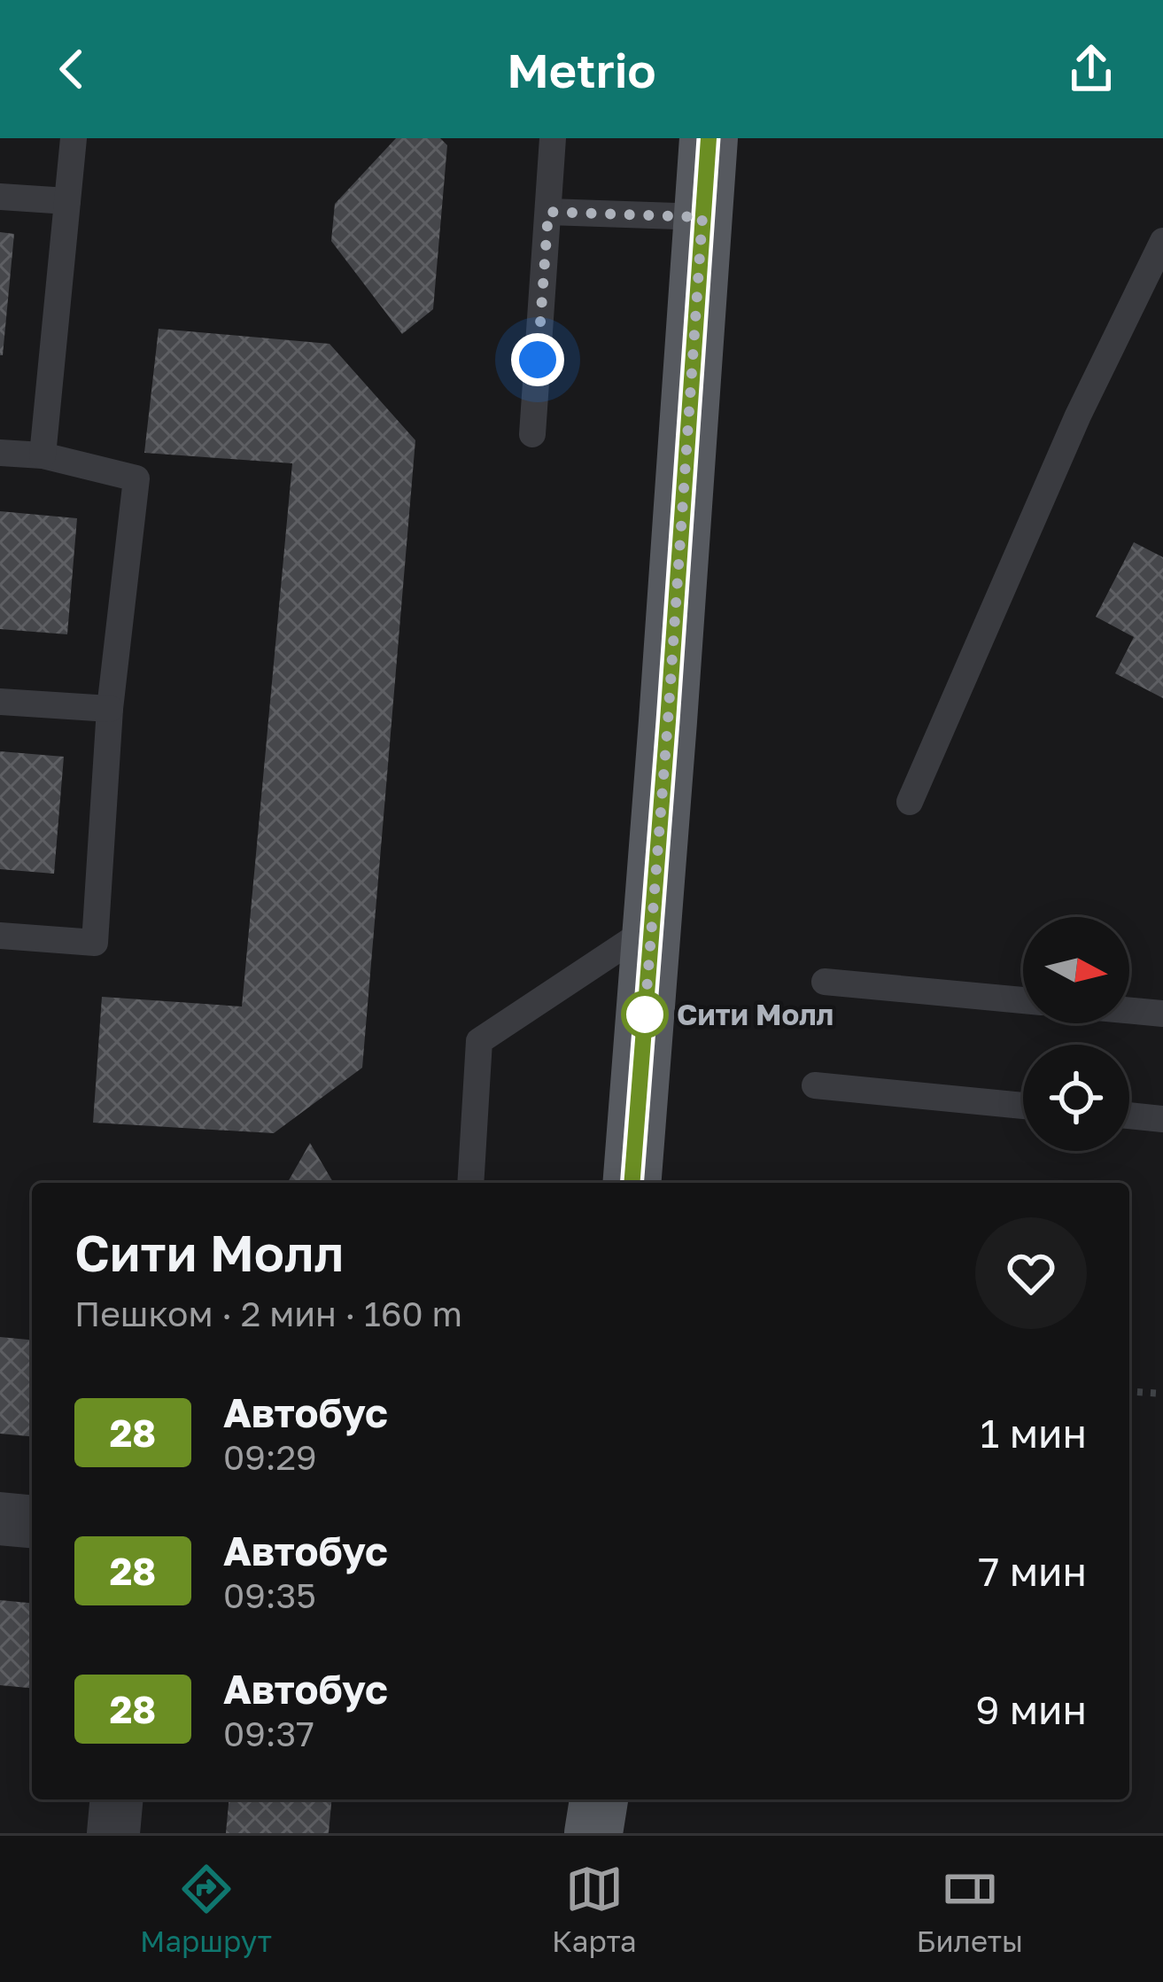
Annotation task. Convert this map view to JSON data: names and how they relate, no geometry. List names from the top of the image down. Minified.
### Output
{"places":["Сити Молл"],"lines":["bus line 28"],"north":"right","page":{"header":"Metrio","heading":["Сити Молл","Пешком · 2 мин · 160 m"],"list":[{"mark":"28","name":"Автобус","note":"09:29","value":"1 мин"},{"mark":"28","name":"Автобус","note":"09:35","value":"7 мин"},{"mark":"28","name":"Автобус","note":"09:37","value":"9 мин"}],"tabs":["Маршрут","Карта","Билеты"]}}
